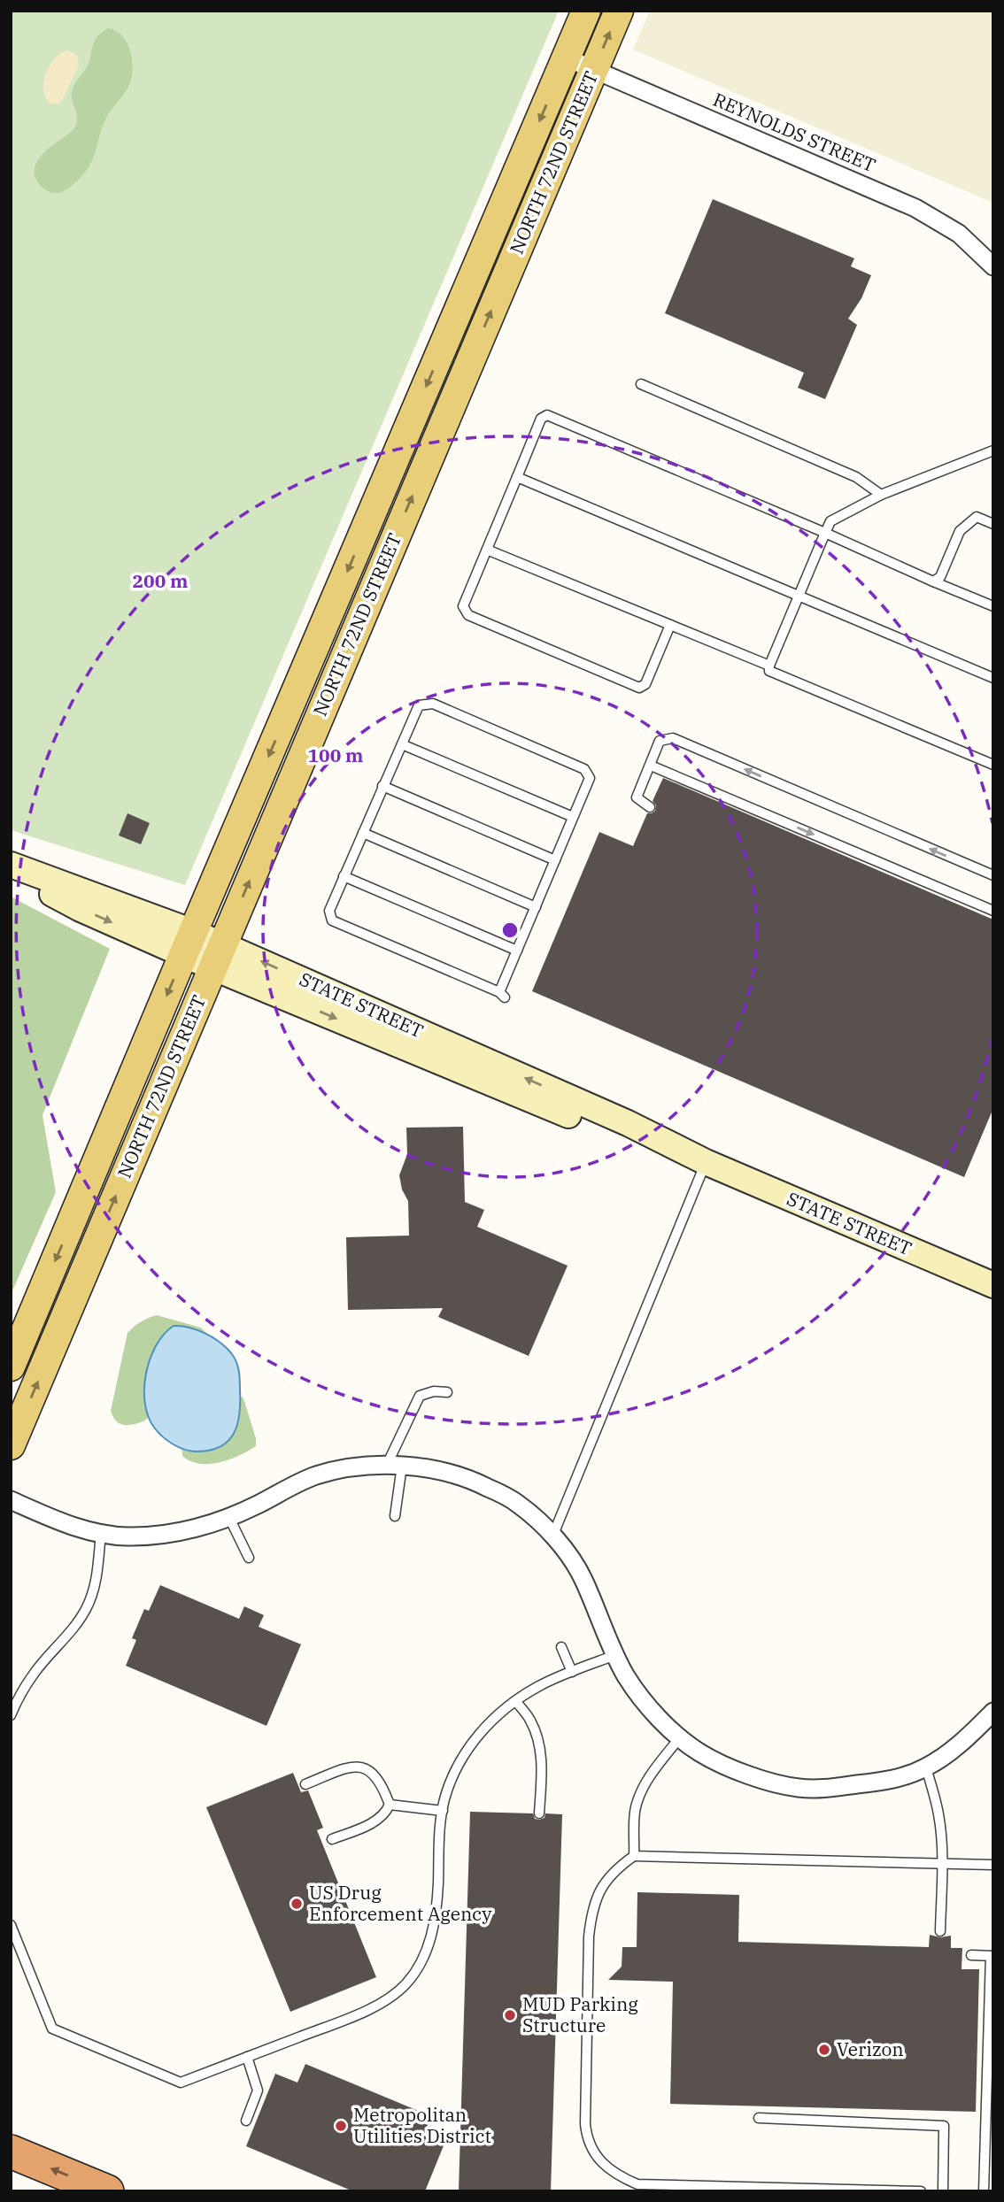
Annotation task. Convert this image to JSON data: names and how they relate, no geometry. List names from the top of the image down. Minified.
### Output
{"streets":{"main road":["NORTH 72ND STREET"],"street":["REYNOLDS STREET","STATE STREET"]},"crossings":[["REYNOLDS STREET","NORTH 72ND STREET"],["NORTH 72ND STREET","STATE STREET"]],"places":["US Drug Enforcement Agency","MUD Parking Structure","Verizon","Metropolitan Utilities District"],"rings":["200 m","100 m"]}
